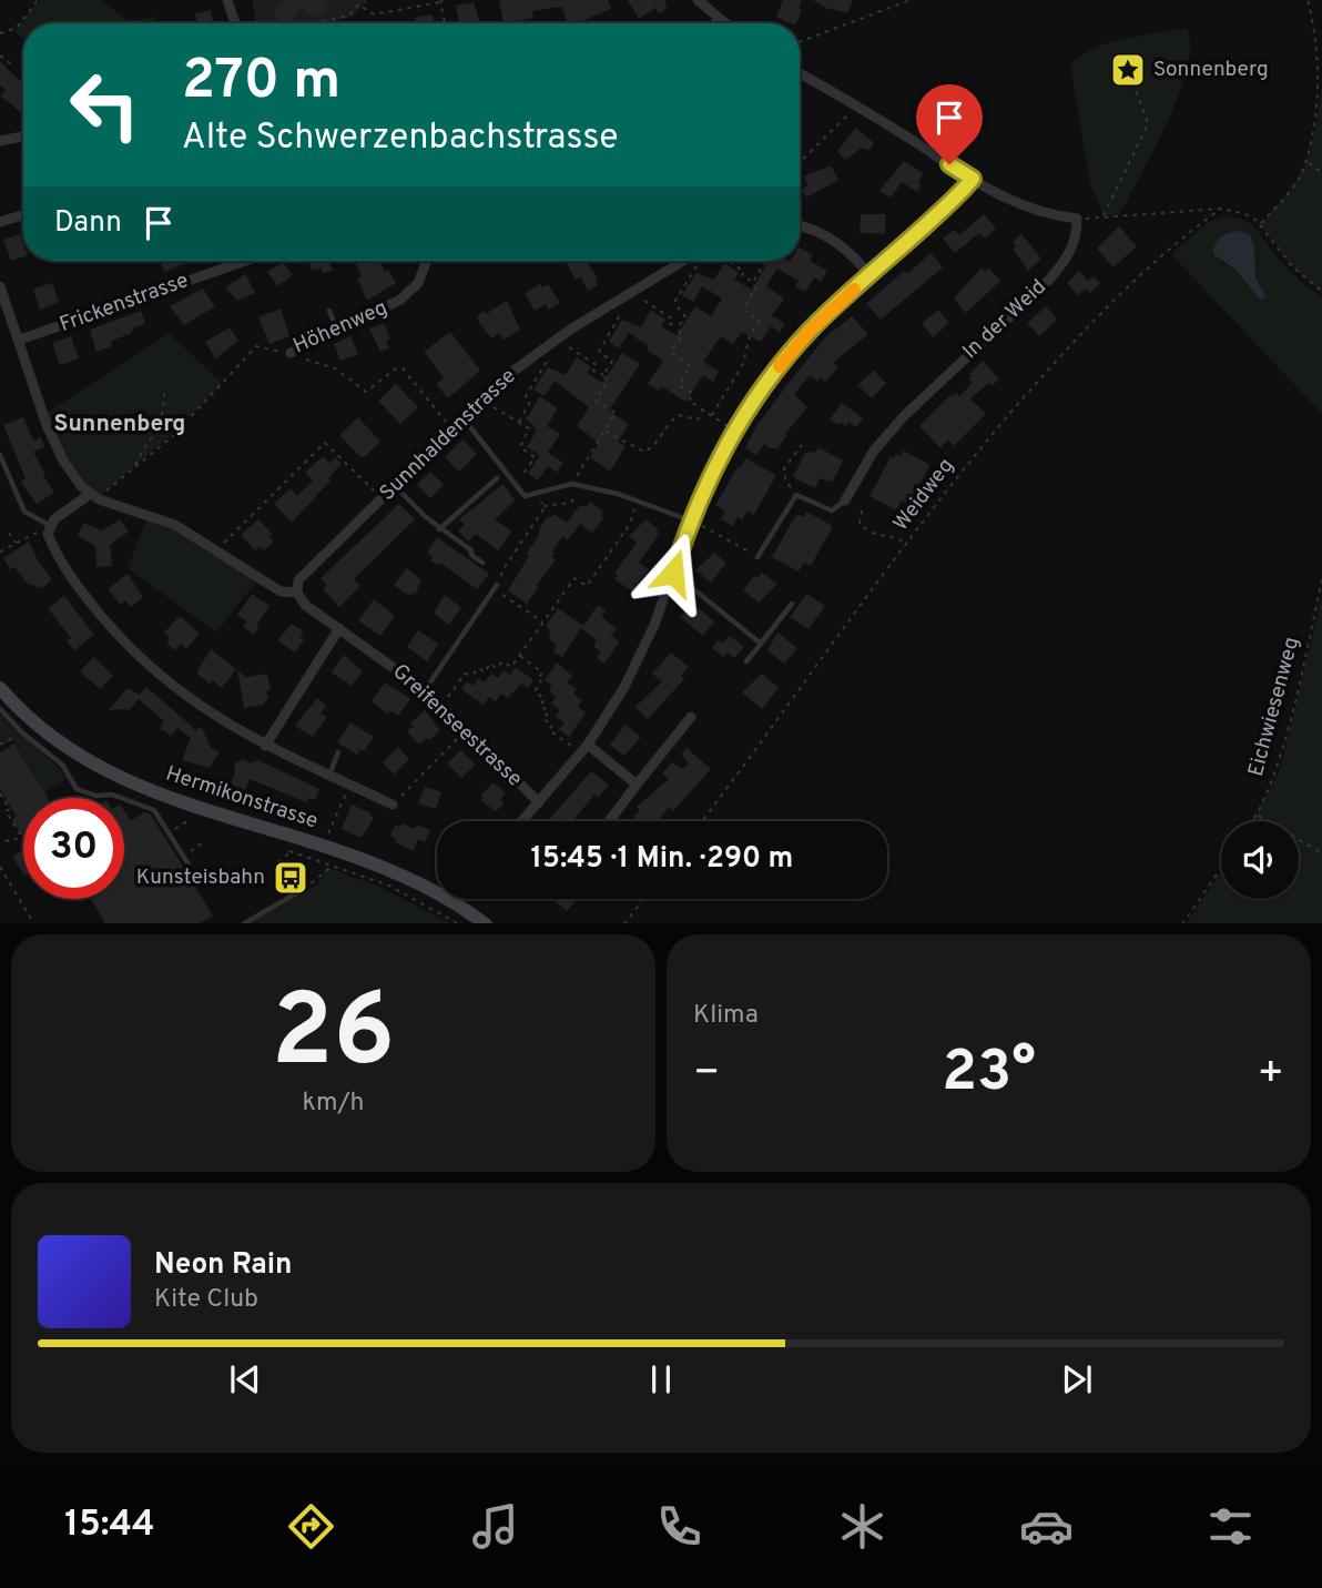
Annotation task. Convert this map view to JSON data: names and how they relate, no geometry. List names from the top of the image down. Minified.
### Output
{"streets":{"street":["Frickenstrasse","In der Weid","Höhenweg","Sunnhaldenstrasse","Greifenseestrasse","Hermikonstrasse"],"path":["Weidweg","Eichwiesenweg"]},"crossings":[["Höhenweg","Greifenseestrasse"],["Sunnhaldenstrasse","Greifenseestrasse"]],"districts":["Sunnenberg"],"places":{"place":["Sonnenberg"],"bus stop":["Kunsteisbahn"]},"page":{"turn":["270 m","Alte Schwerzenbachstrasse"],"then":"Dann","limit":"30","trip":"15:45 · 1 Min. · 290 m","tile":[["26","km/h"],"Klima"],"heat":["−","23°","+"],"song":["Neon Rain","Kite Club"],"tabs":"15:44"}}
